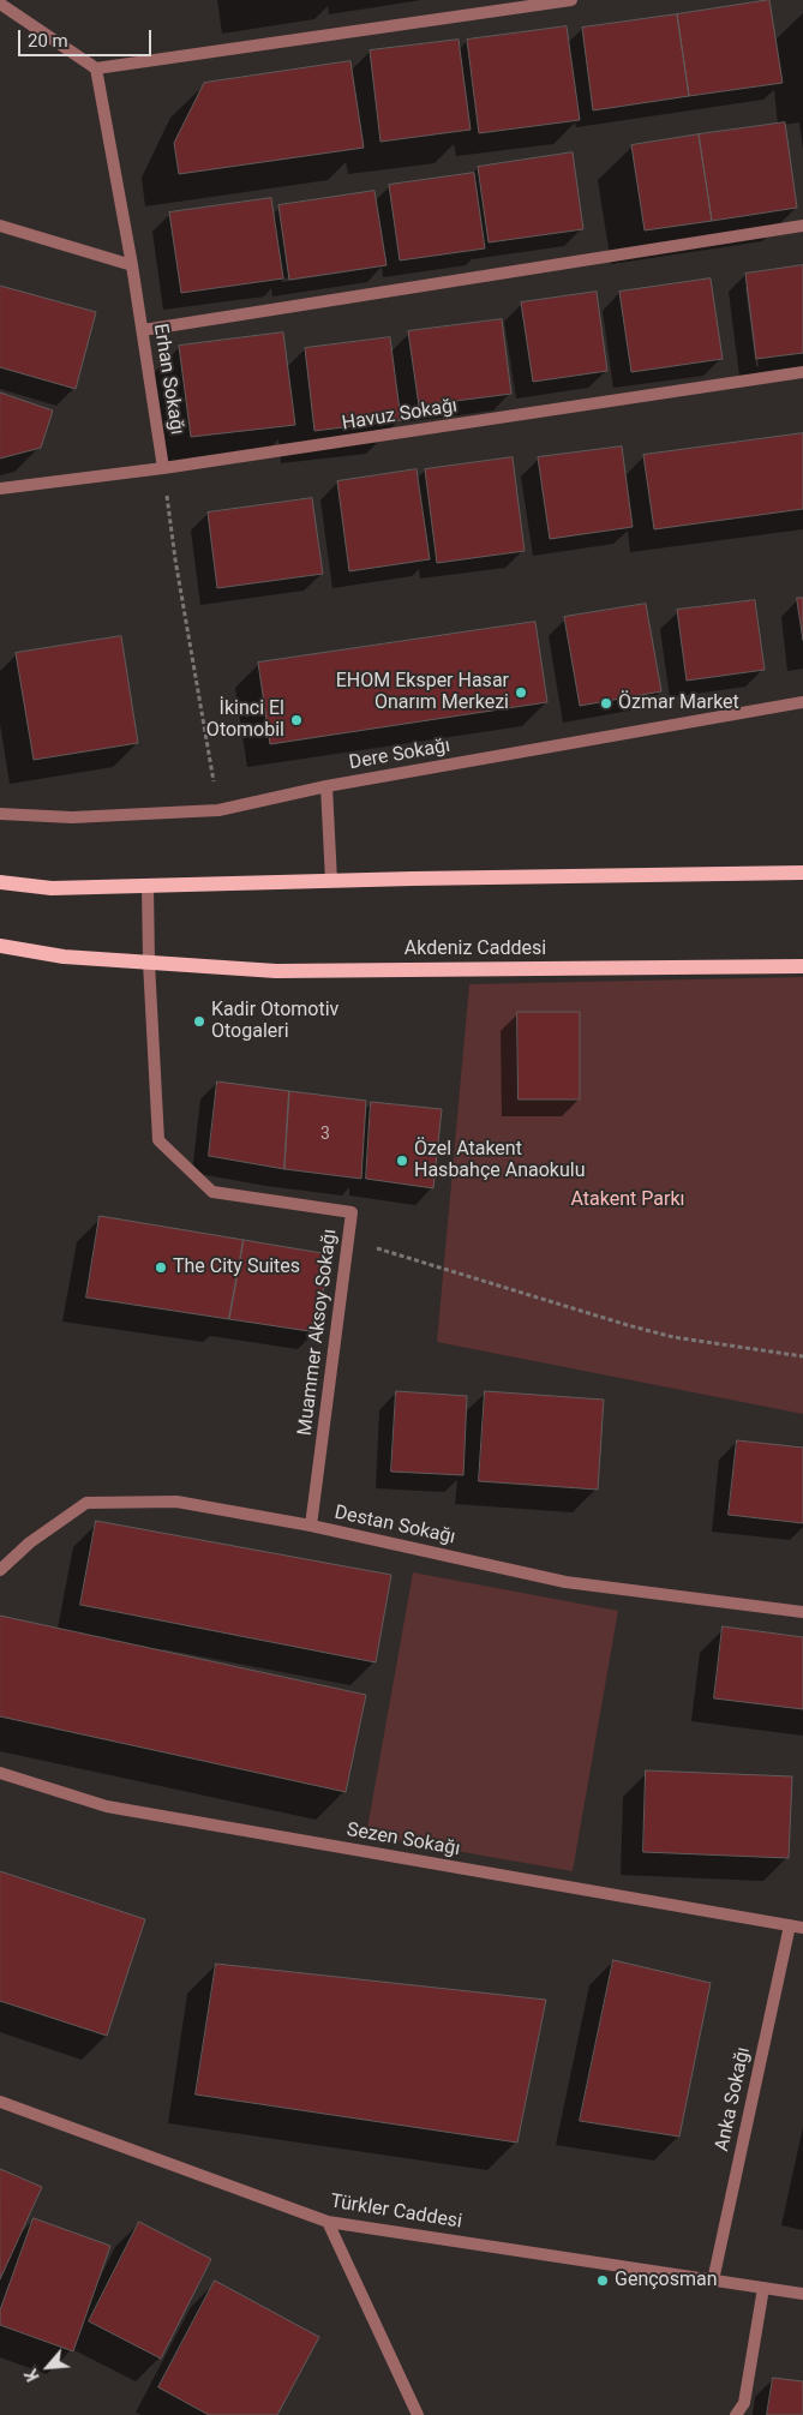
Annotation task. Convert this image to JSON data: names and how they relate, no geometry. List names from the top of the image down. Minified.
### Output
{"streets":{"main road":["Akdeniz Caddesi"],"street":["Erhan Sokağı","Havuz Sokağı","Dere Sokağı","Muammer Aksoy Sokağı","Destan Sokağı","Sezen Sokağı","Anka Sokağı","Türkler Caddesi"]},"crossings":[["Erhan Sokağı","Havuz Sokağı"],["Akdeniz Caddesi","Muammer Aksoy Sokağı"],["Muammer Aksoy Sokağı","Destan Sokağı"],["Sezen Sokağı","Anka Sokağı"],["Anka Sokağı","Türkler Caddesi"]],"parks":["Atakent Parkı"],"places":["EHOM Eksper Hasar Onarım Merkezi","Özmar Market","İkinci El Otomobil","Kadir Otomotiv Otogaleri","Özel Atakent Hasbahçe Anaokulu","The City Suites","Gençosman"],"house_numbers":["3"],"scale_bar":"20 m","north":"bottom left"}
